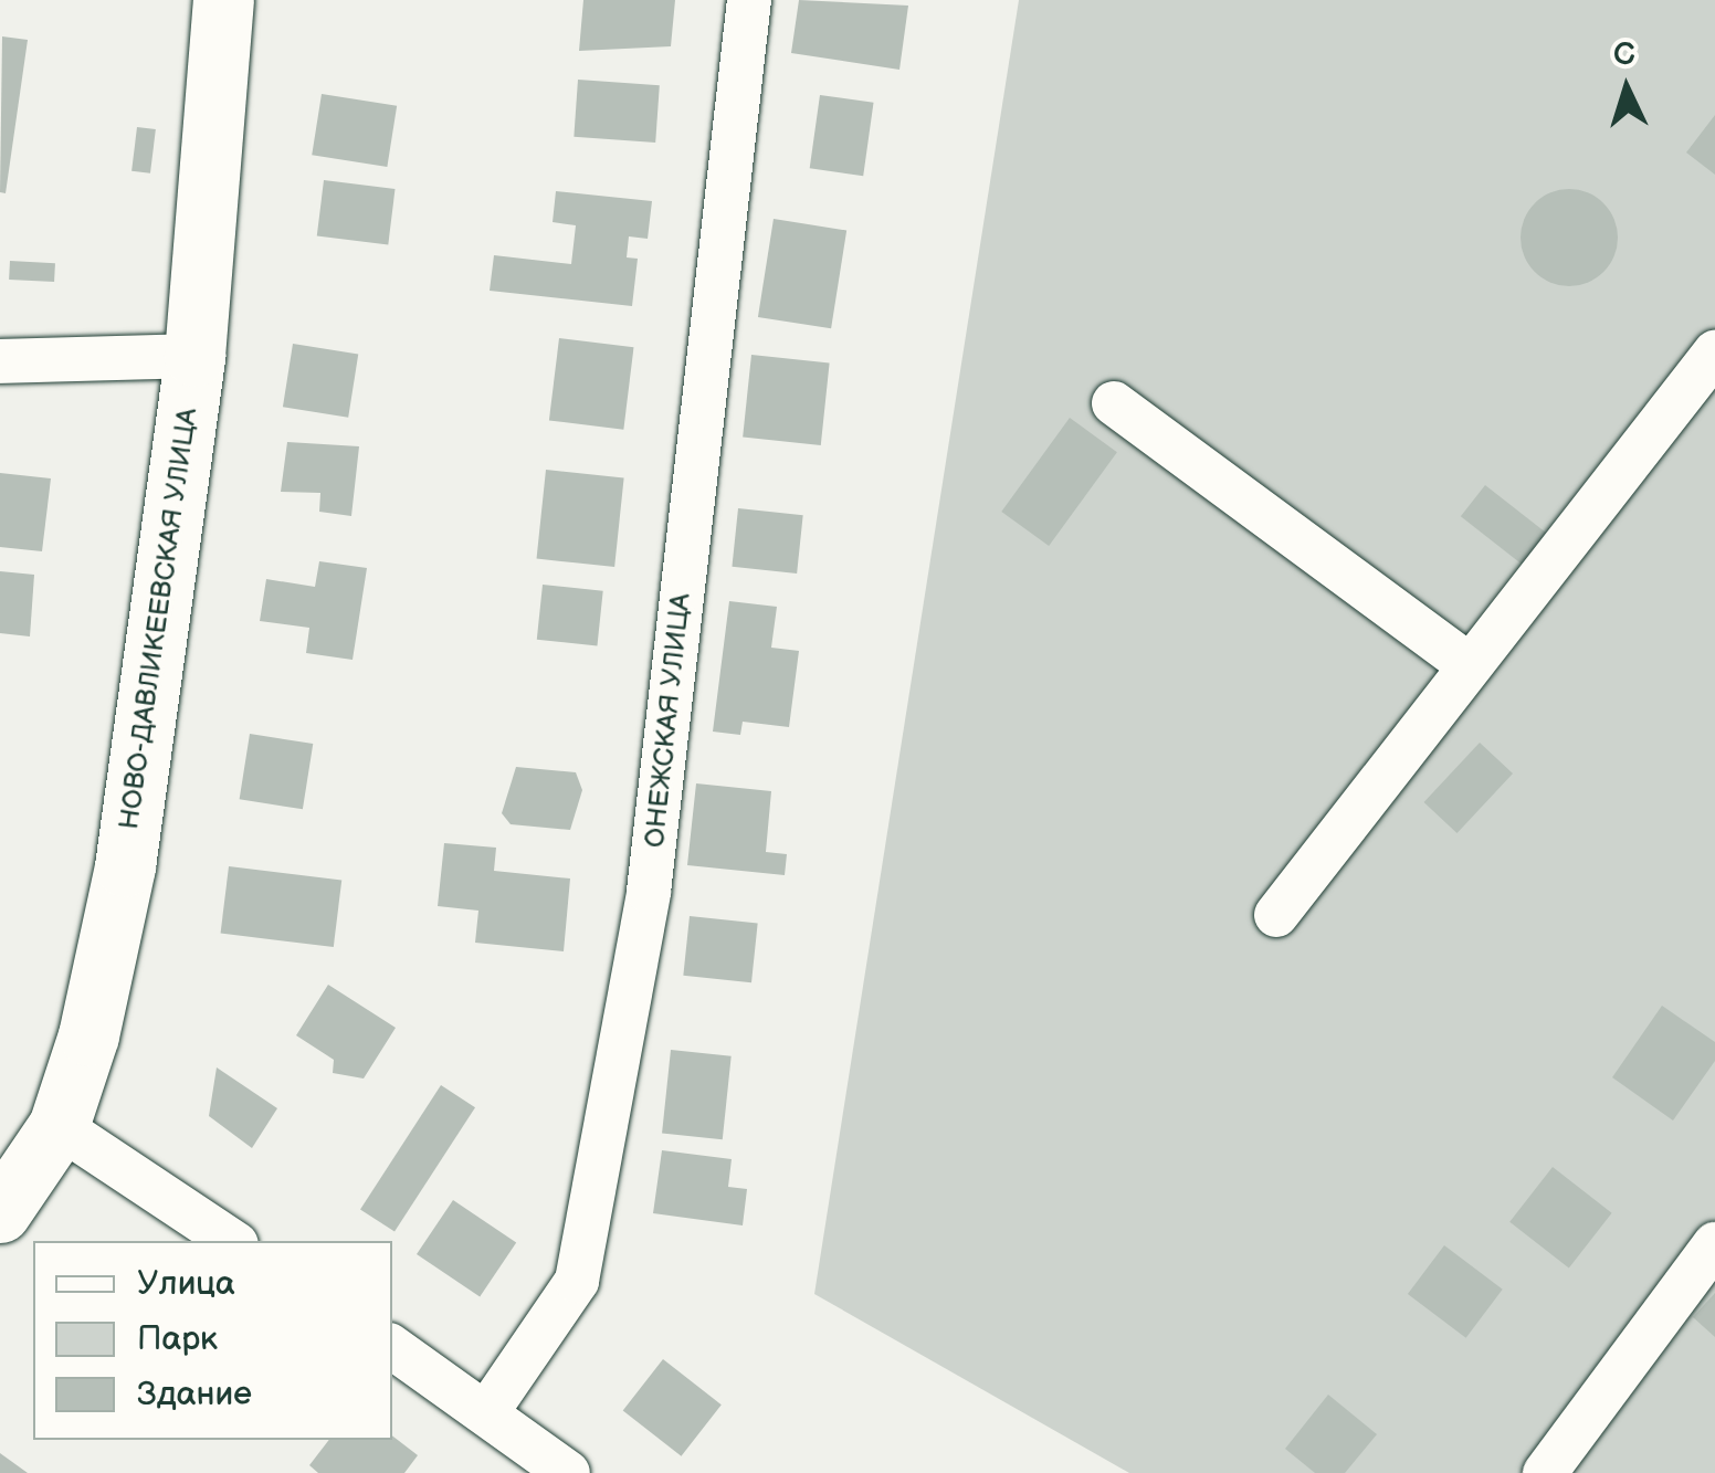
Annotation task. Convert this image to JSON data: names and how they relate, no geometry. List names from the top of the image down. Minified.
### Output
{"streets":{"street":["НОВО-ДАВЛИКЕЕВСКАЯ УЛИЦА","ОНЕЖСКАЯ УЛИЦА"]},"legend":["Улица","Парк","Здание"],"north":"top"}
